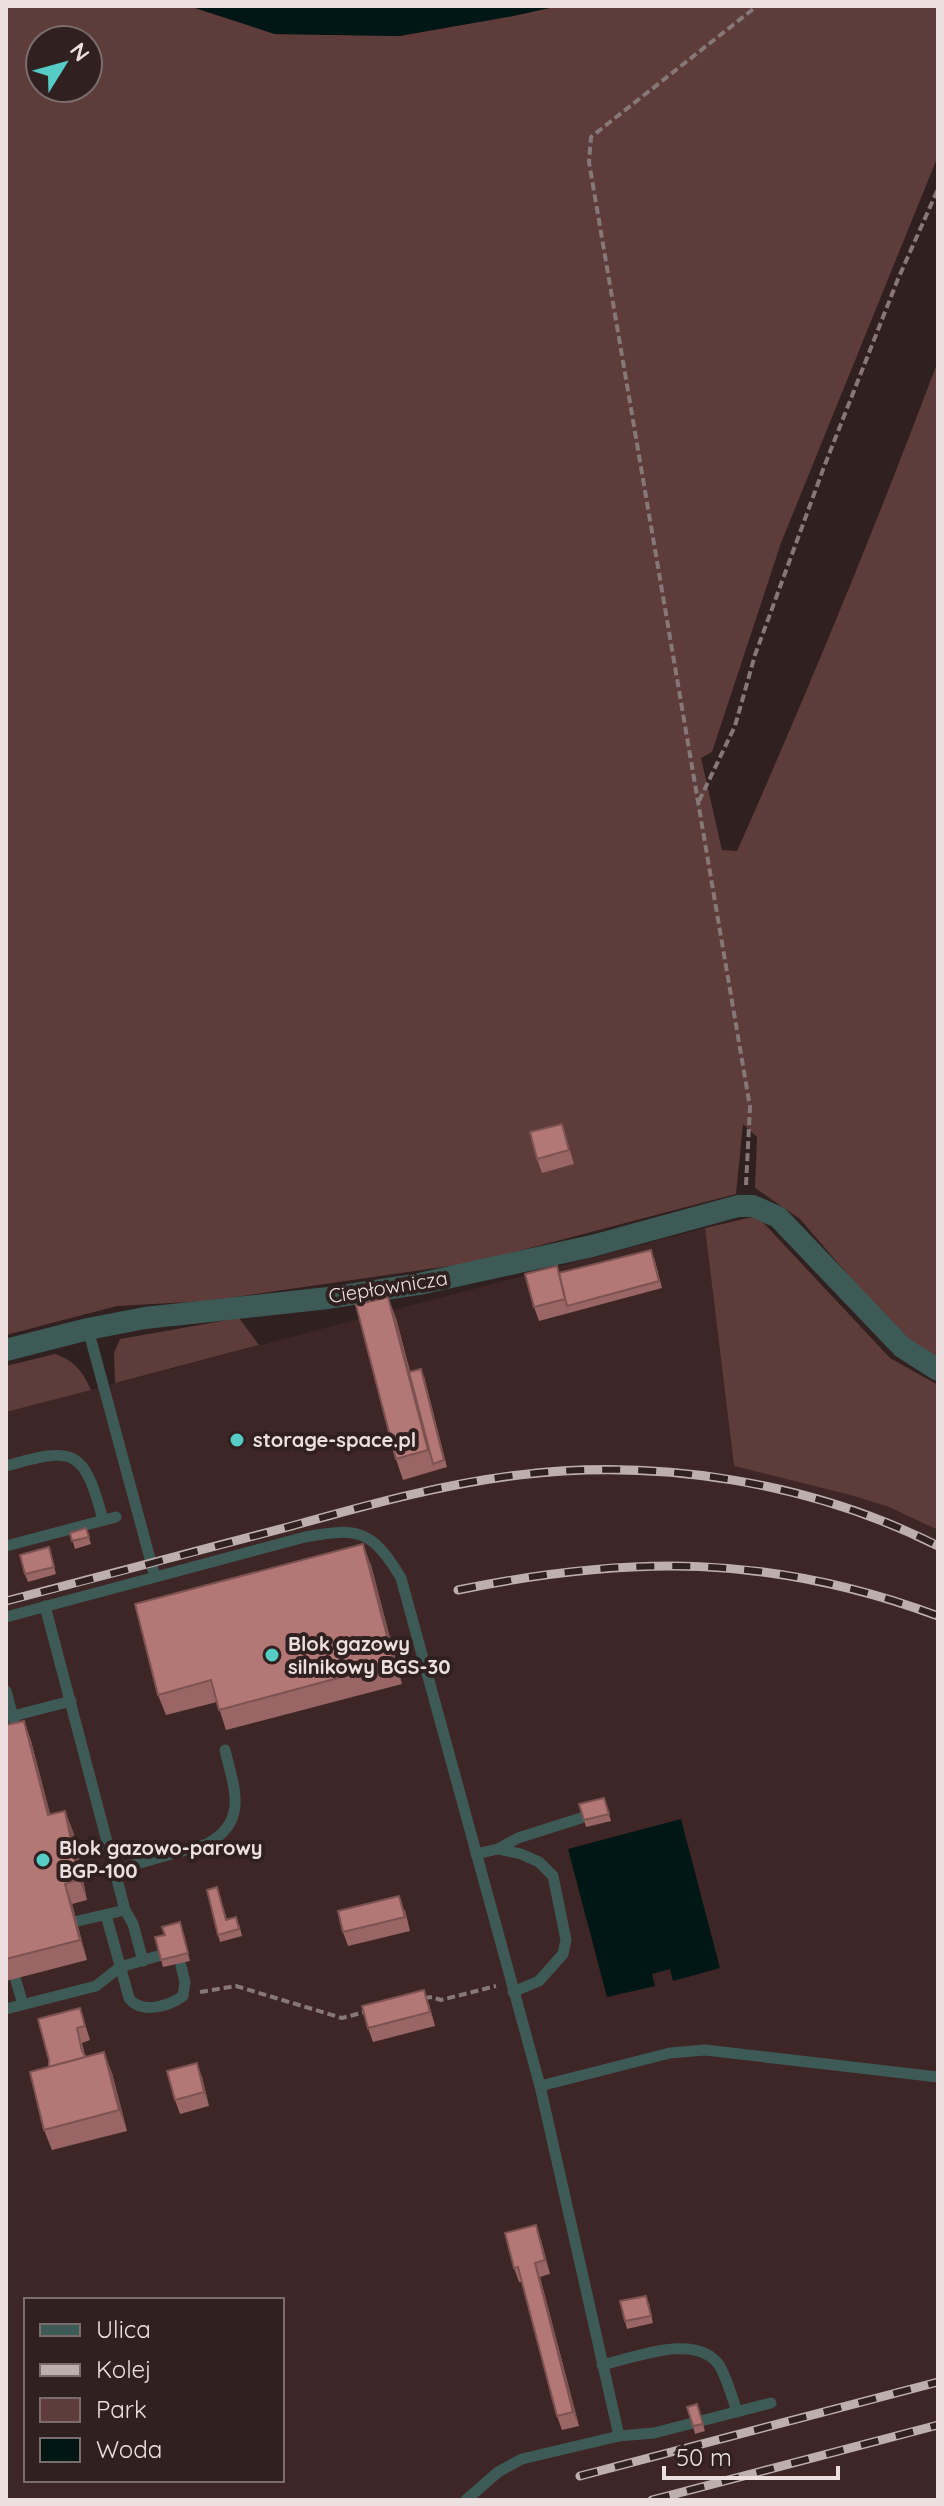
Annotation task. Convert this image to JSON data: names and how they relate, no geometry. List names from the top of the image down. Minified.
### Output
{"streets":{"street":["Ciepłownicza"]},"places":["storage-space.pl","Blok gazowy silnikowy BGS-30","Blok gazowo-parowy BGP-100"],"legend":["Ulica","Kolej","Park","Woda"],"scale_bar":"50 m","north":"top right"}
